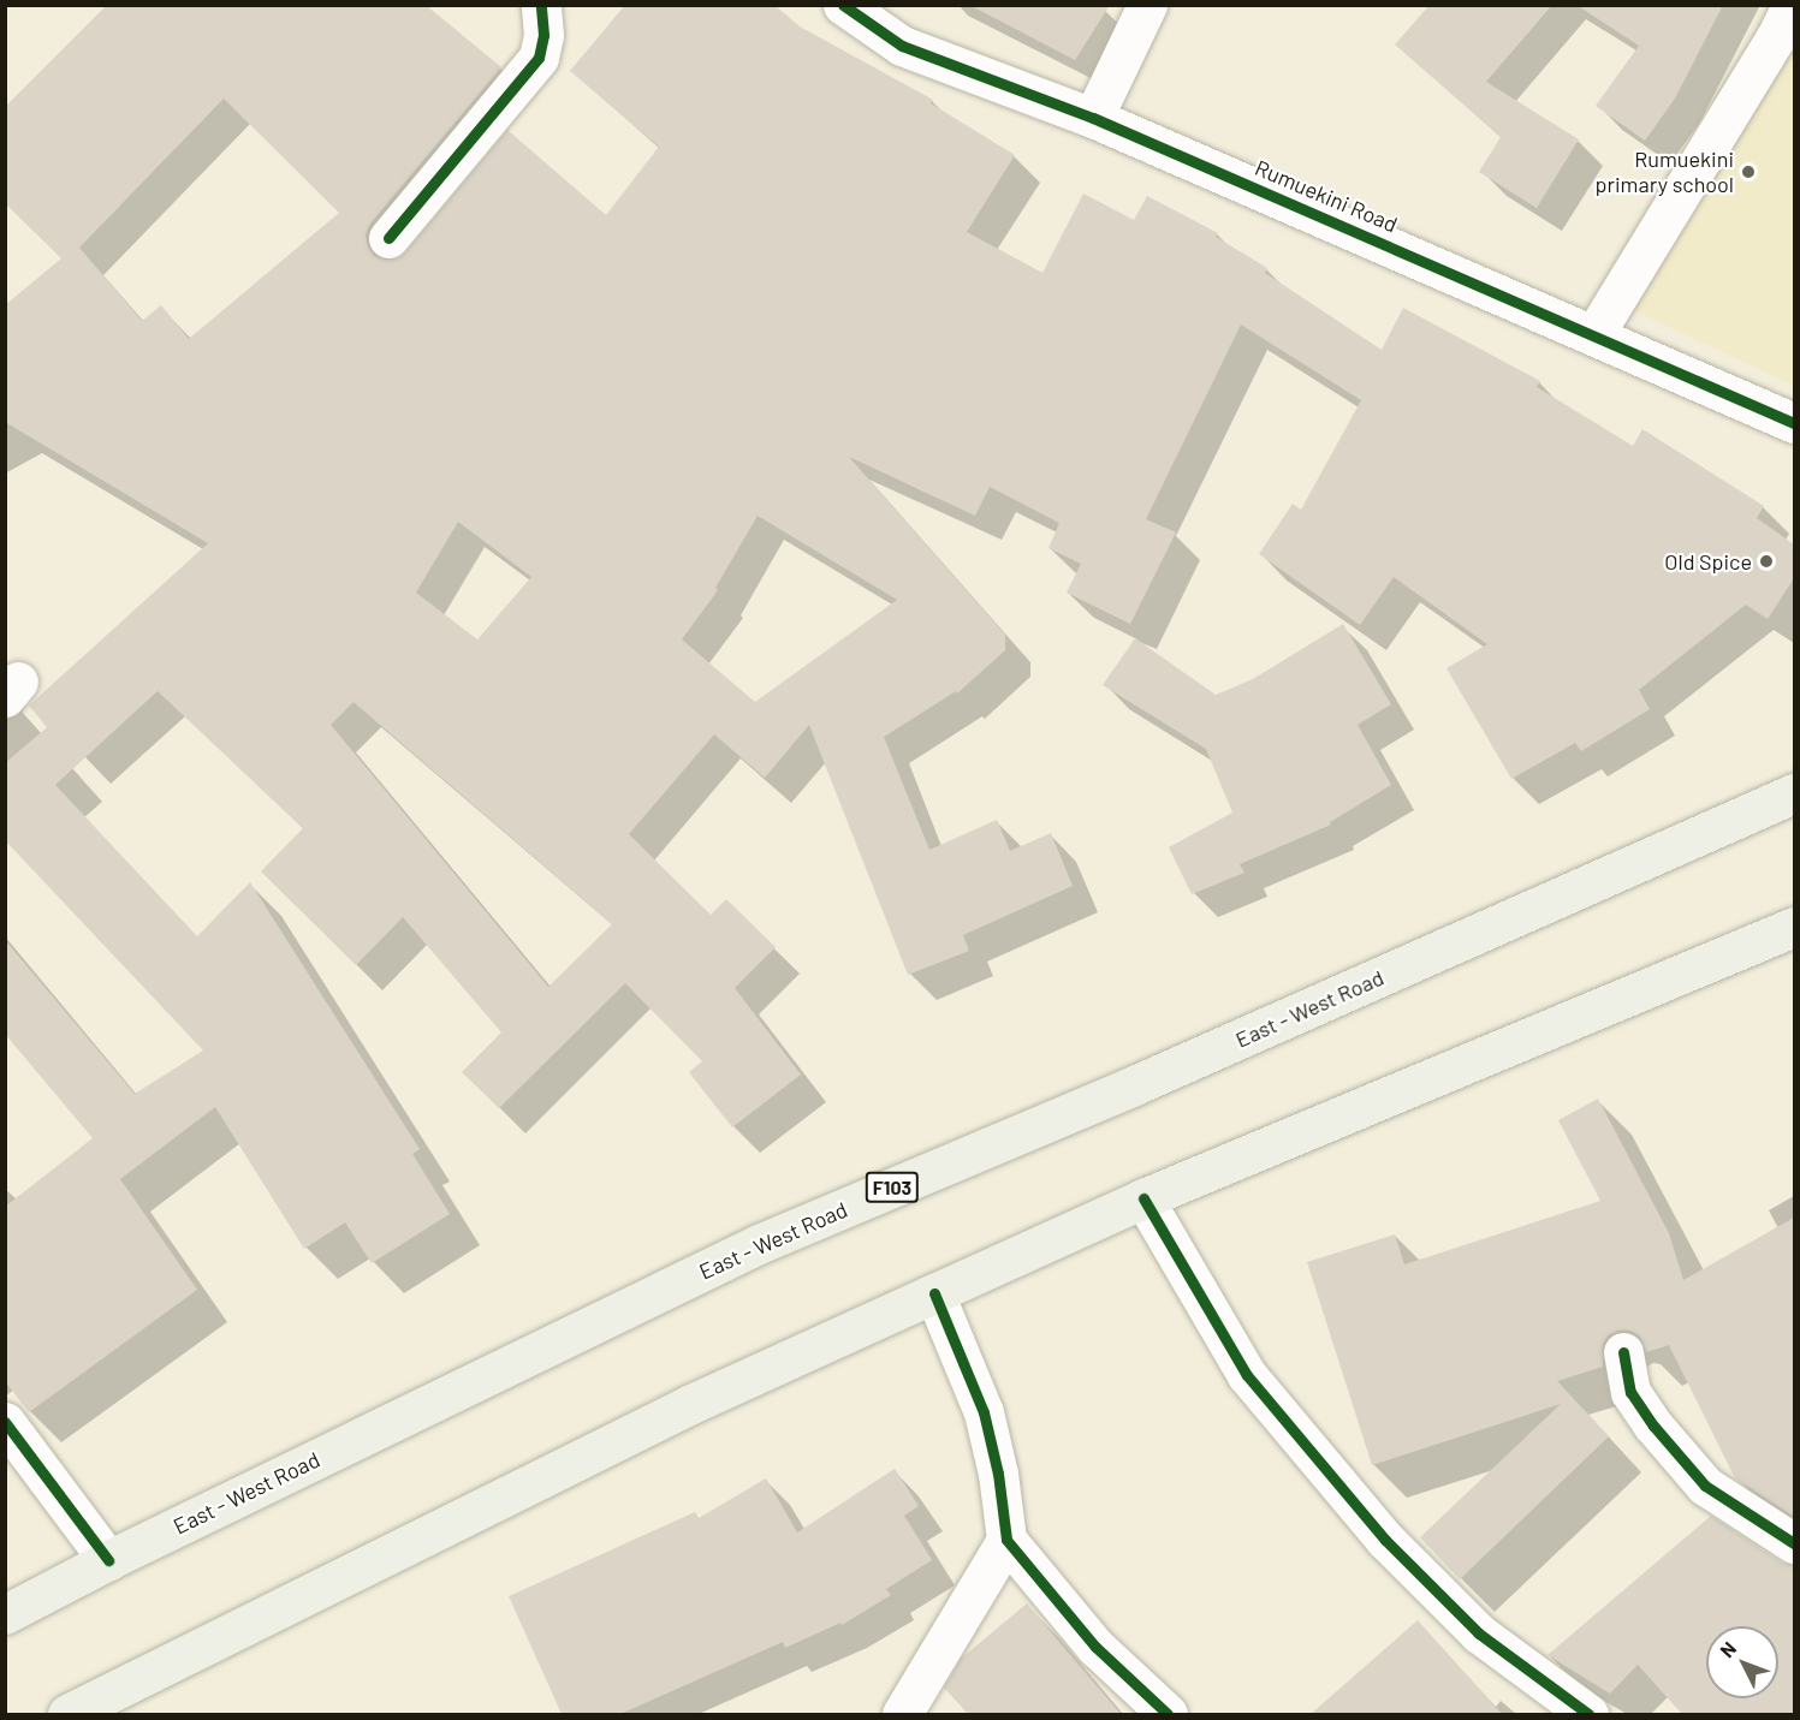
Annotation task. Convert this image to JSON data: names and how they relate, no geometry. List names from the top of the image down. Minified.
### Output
{"streets":{"main road":["East - West Road","F103"],"street":["Rumuekini Road"]},"places":["Rumuekini primary school","Old Spice"],"north":"top left"}
